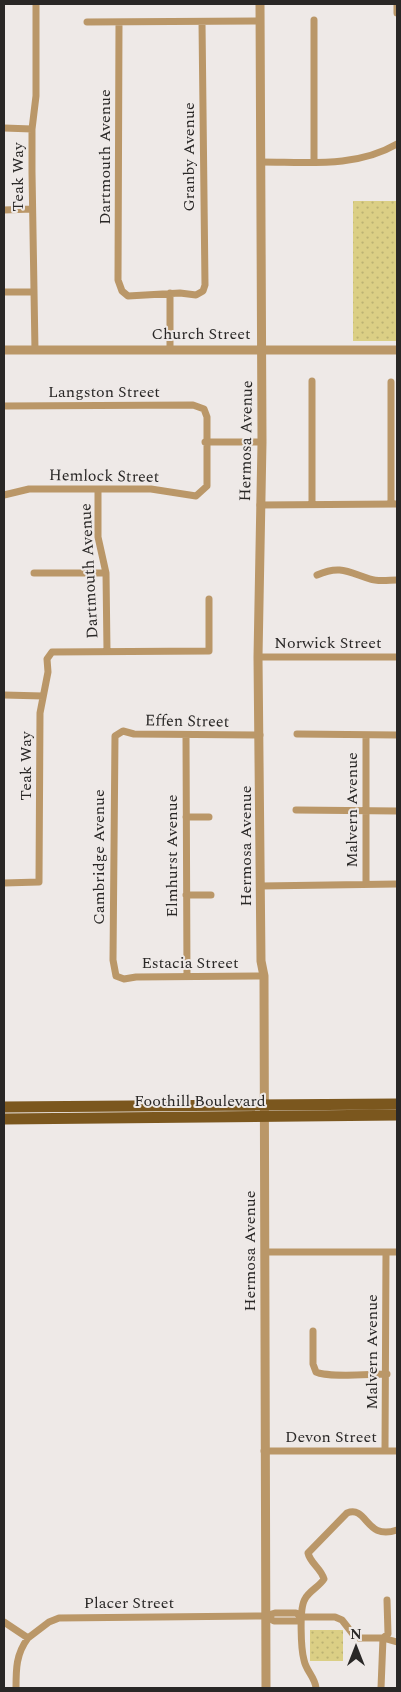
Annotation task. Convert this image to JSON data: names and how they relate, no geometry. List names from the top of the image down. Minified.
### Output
{"streets":{"main road":["Foothill Boulevard"],"street":["Dartmouth Avenue","Granby Avenue","Teak Way","Church Street","Langston Street","Hermosa Avenue","Hemlock Street","Norwick Street","Effen Street","Malvern Avenue","Elmhurst Avenue","Cambridge Avenue","Estacia Street","Devon Street","Placer Street"]},"crossings":[["Dartmouth Avenue","Granby Avenue"],["Dartmouth Avenue","Teak Way"],["Dartmouth Avenue","Hemlock Street"],["Teak Way","Church Street"],["Church Street","Hermosa Avenue"],["Langston Street","Hemlock Street"],["Hermosa Avenue","Norwick Street"],["Hermosa Avenue","Effen Street"],["Hermosa Avenue","Estacia Street"],["Hermosa Avenue","Foothill Boulevard"],["Hermosa Avenue","Devon Street"],["Hermosa Avenue","Placer Street"],["Effen Street","Elmhurst Avenue"],["Effen Street","Cambridge Avenue"],["Malvern Avenue","Devon Street"],["Elmhurst Avenue","Estacia Street"],["Cambridge Avenue","Estacia Street"]],"north":"top"}
